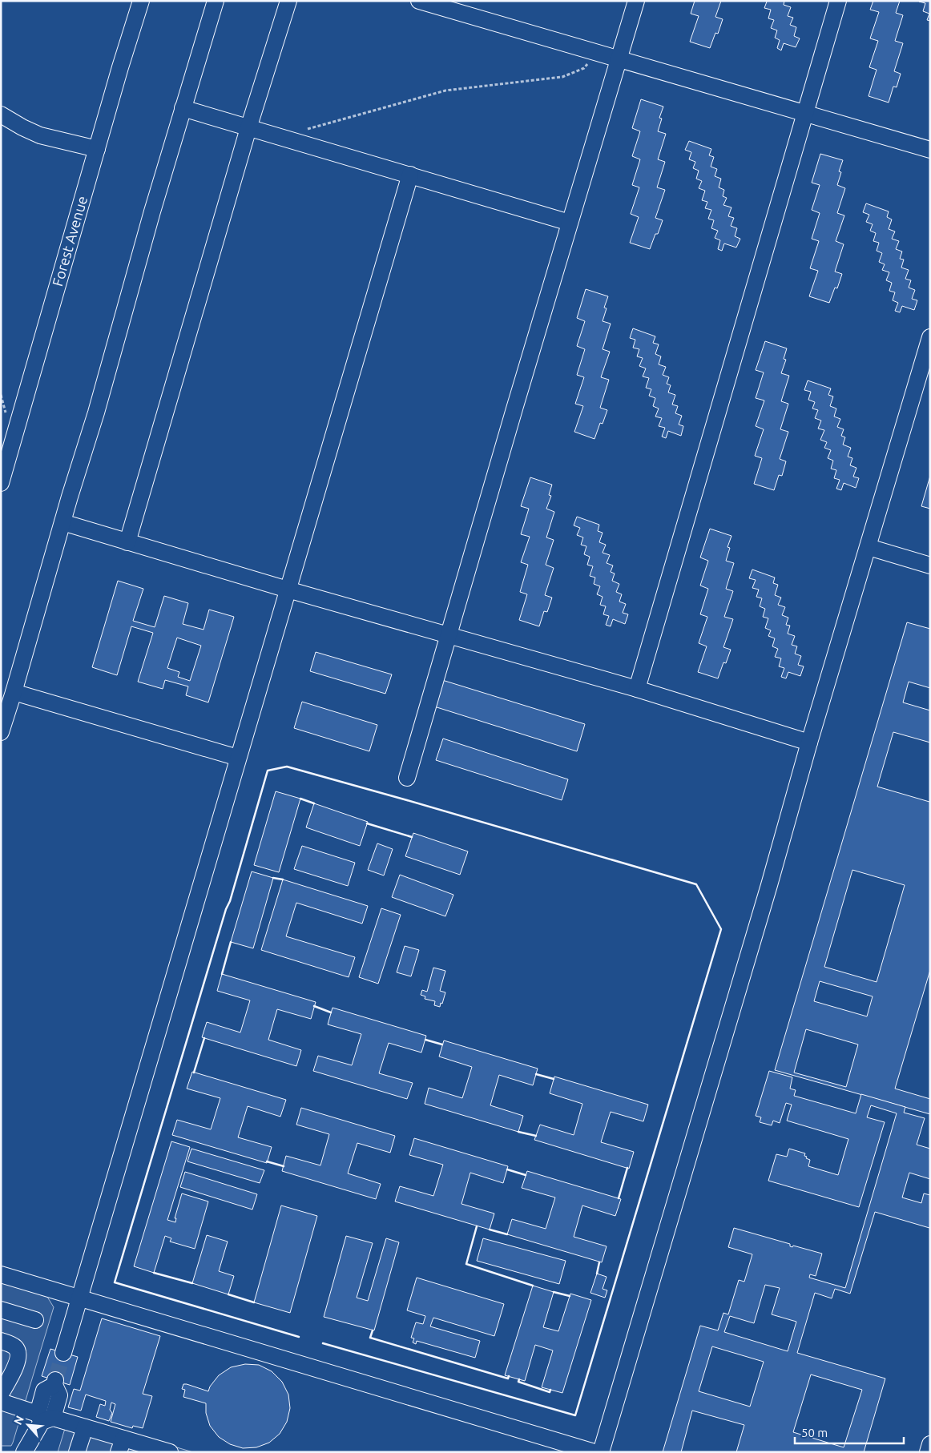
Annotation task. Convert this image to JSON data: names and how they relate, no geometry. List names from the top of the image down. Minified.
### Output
{"streets":{"street":["Forest Avenue"]},"scale_bar":"50 m","north":"top left"}
